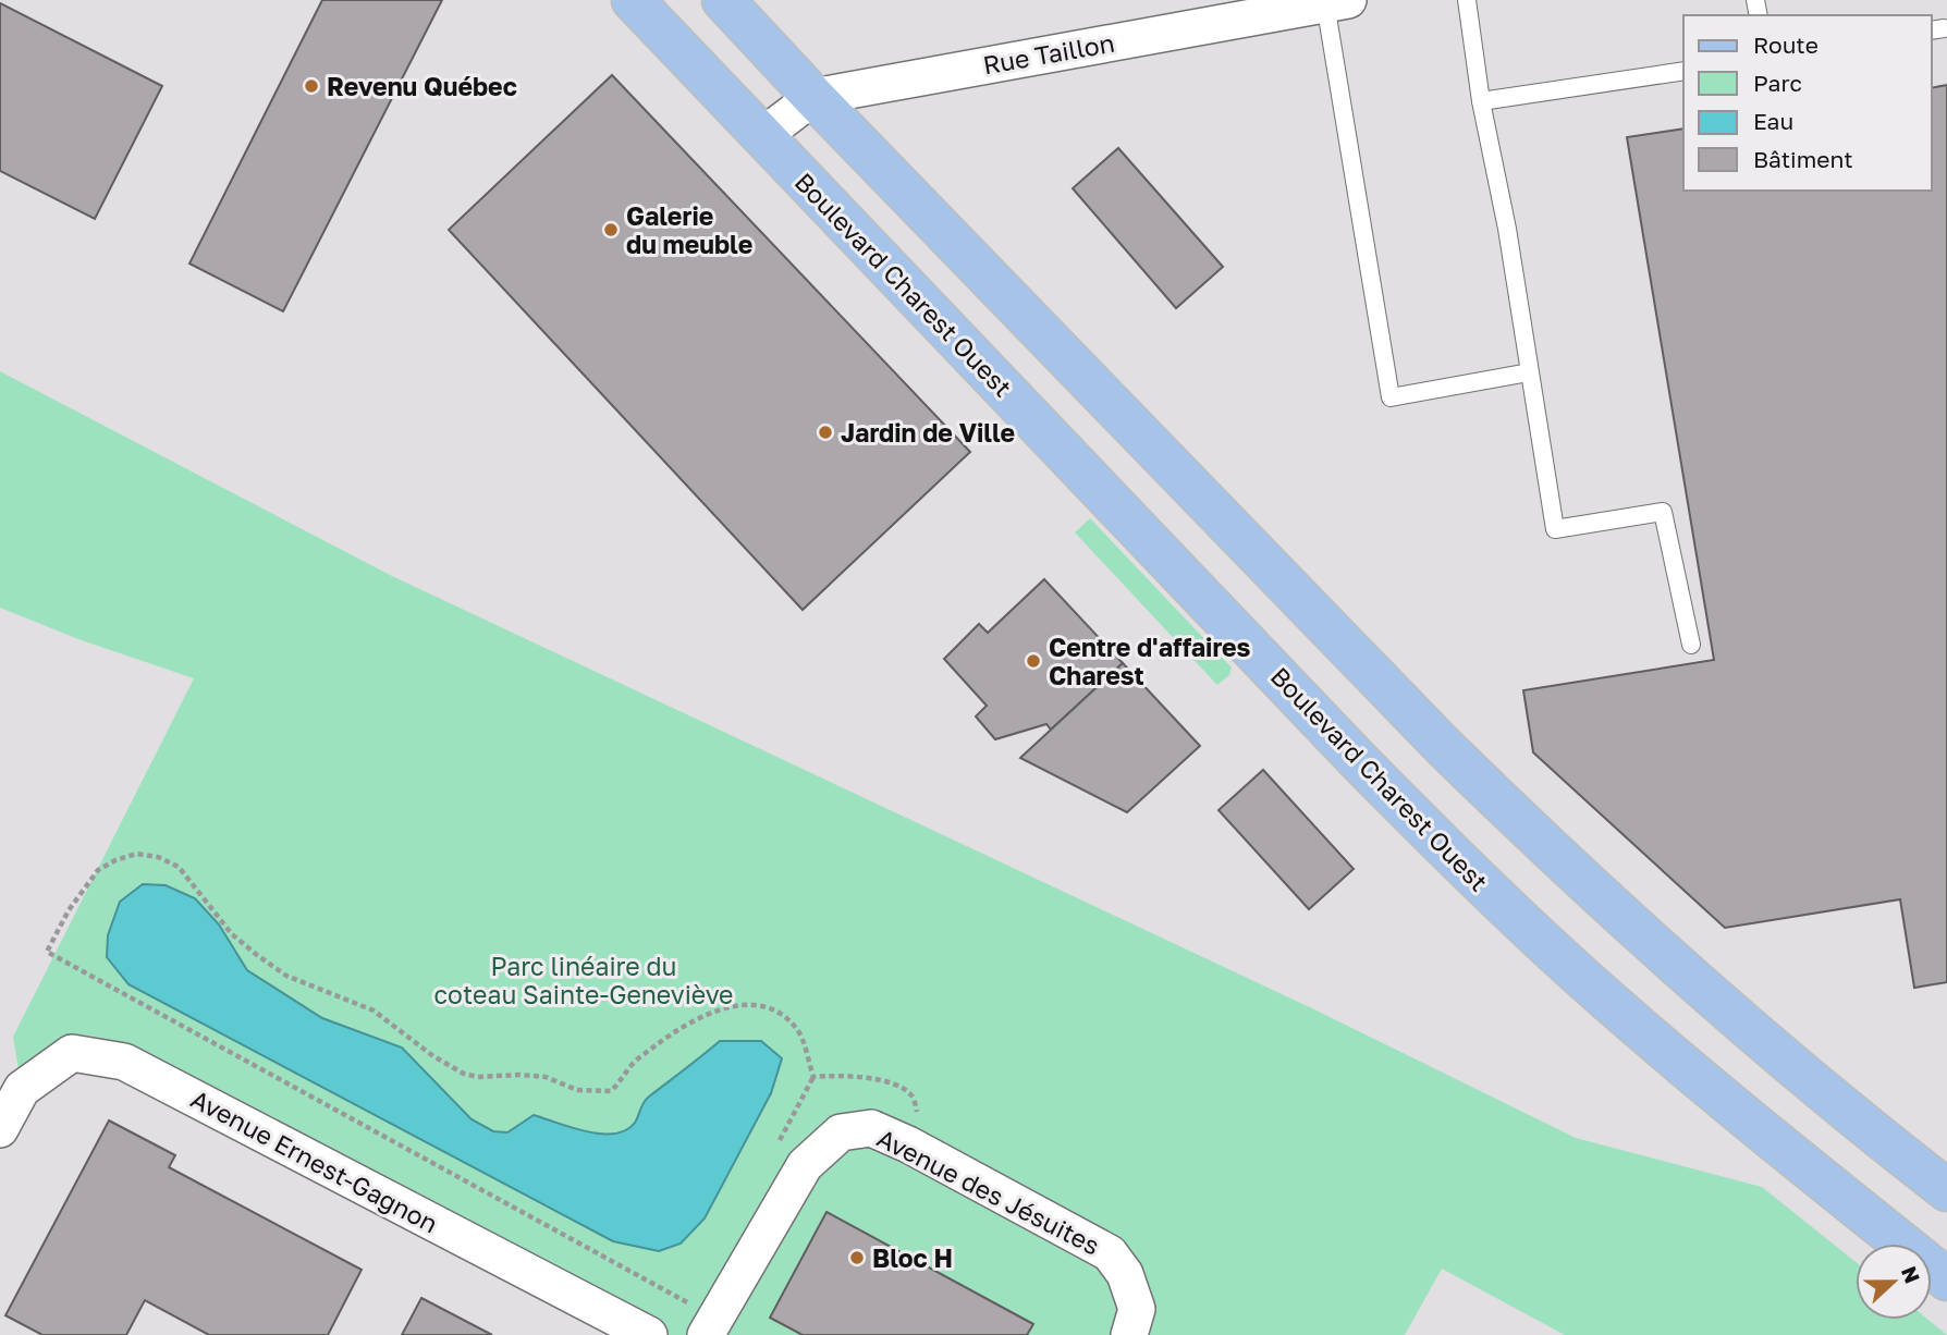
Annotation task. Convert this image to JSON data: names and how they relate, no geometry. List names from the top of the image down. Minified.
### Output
{"streets":{"main road":["Boulevard Charest Ouest"],"street":["Rue Taillon","Avenue Ernest-Gagnon","Avenue des Jésuites"]},"crossings":[["Rue Taillon","Boulevard Charest Ouest"]],"parks":["Parc linéaire du coteau Sainte-Geneviève"],"places":["Revenu Québec","Galerie du meuble","Jardin de Ville","Centre d'affaires Charest","Bloc H"],"legend":["Route","Parc","Eau","Bâtiment"],"north":"right"}
